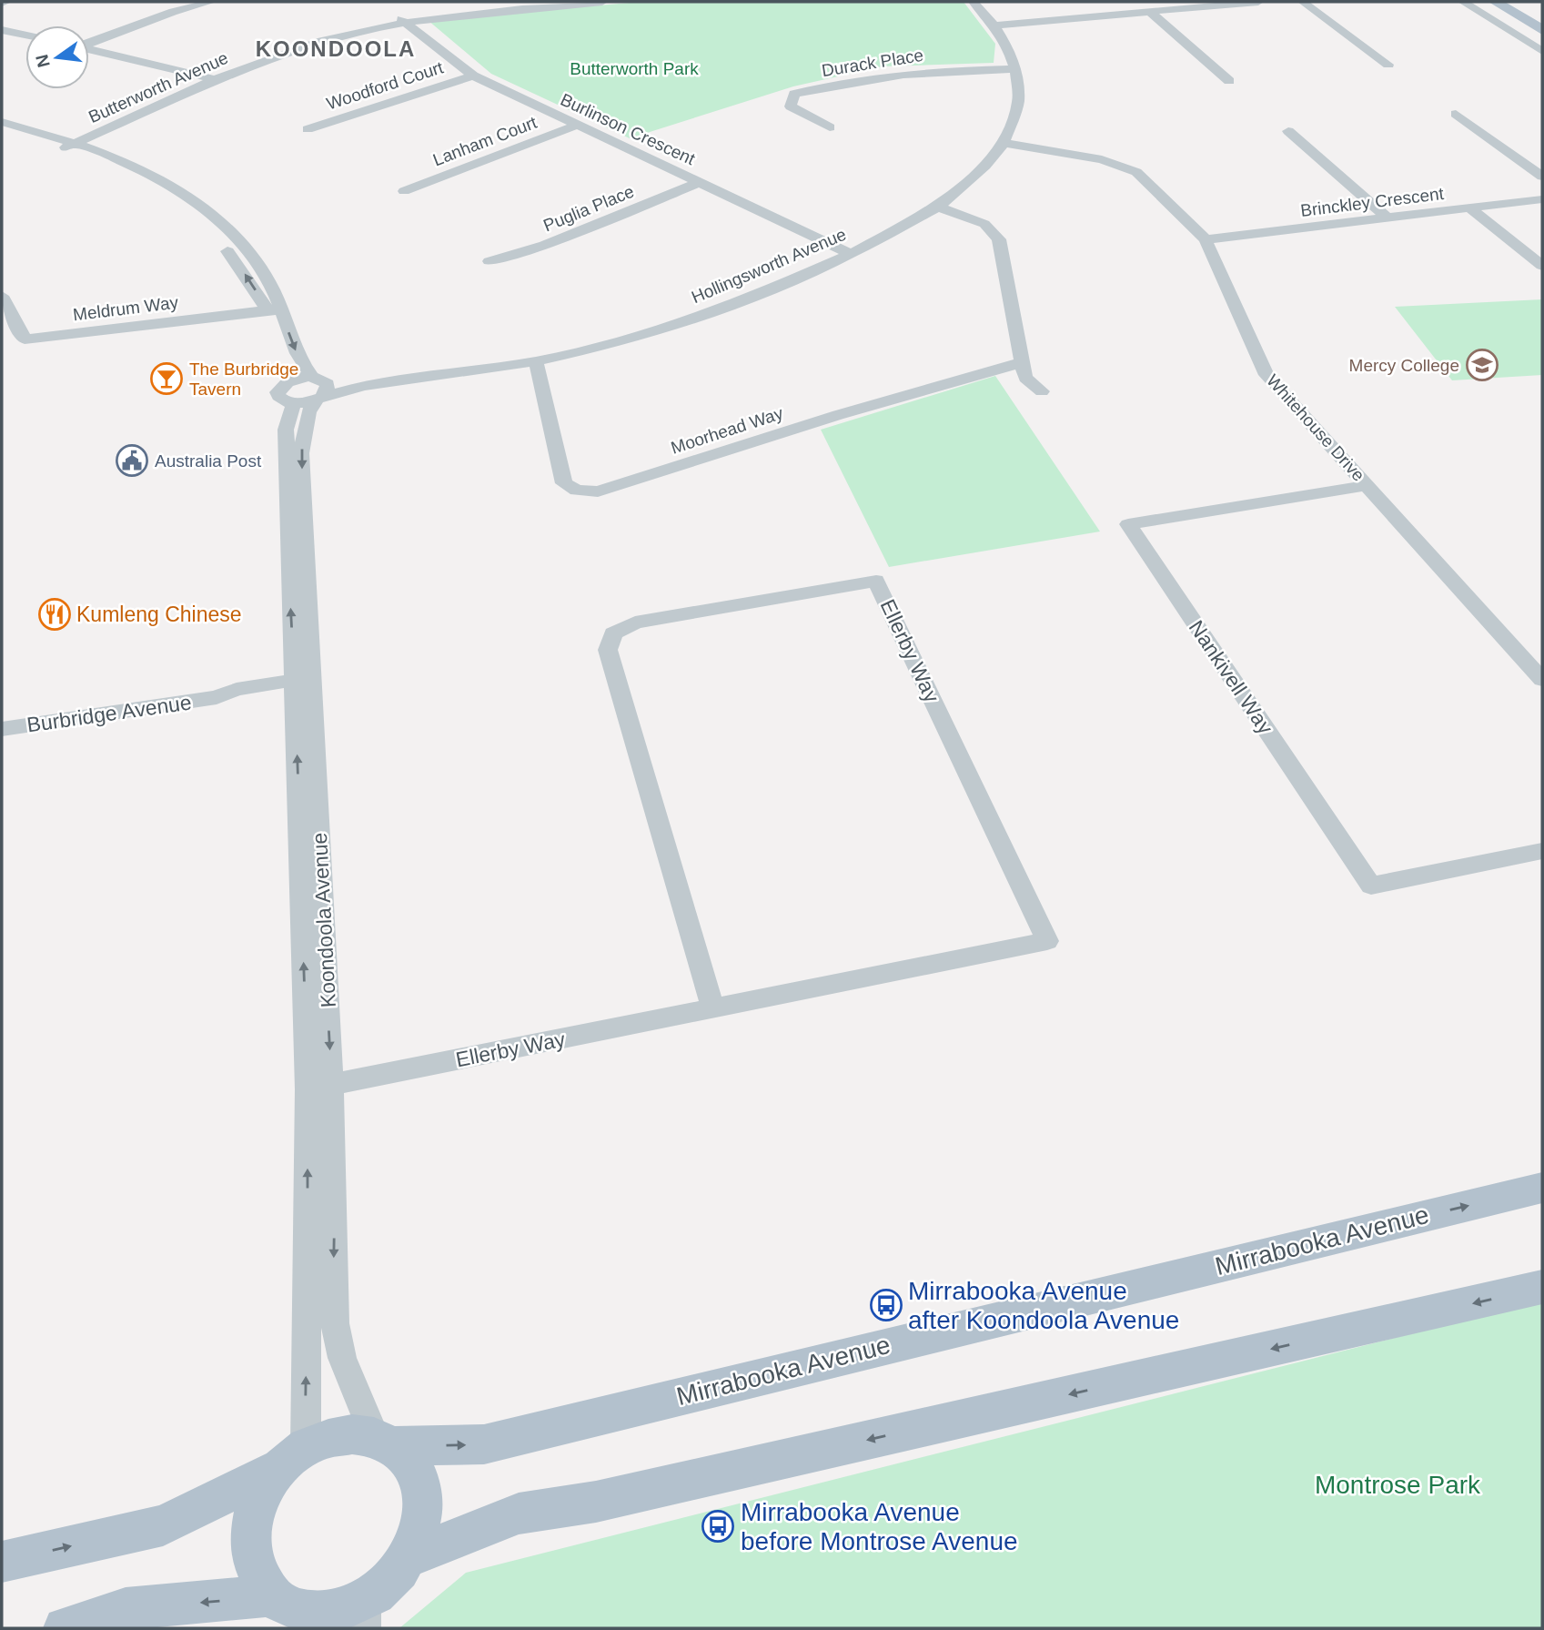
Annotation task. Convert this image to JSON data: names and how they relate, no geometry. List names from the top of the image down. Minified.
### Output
{"streets":{"main road":["Mirrabooka Avenue"],"street":["Durack Place","Woodford Court","Butterworth Avenue","Burlinson Crescent","Lanham Court","Brinckley Crescent","Puglia Place","Hollingsworth Avenue","Meldrum Way","Whitehouse Drive","Moorhead Way","Ellerby Way","Nankivell Way","Burbridge Avenue","Koondoola Avenue"]},"crossings":[["Durack Place","Hollingsworth Avenue"],["Woodford Court","Burlinson Crescent"],["Butterworth Avenue","Burlinson Crescent"],["Burlinson Crescent","Lanham Court"],["Burlinson Crescent","Puglia Place"],["Burlinson Crescent","Hollingsworth Avenue"],["Brinckley Crescent","Whitehouse Drive"],["Hollingsworth Avenue","Whitehouse Drive"],["Hollingsworth Avenue","Moorhead Way"],["Hollingsworth Avenue","Koondoola Avenue"],["Whitehouse Drive","Nankivell Way"],["Ellerby Way","Koondoola Avenue"],["Burbridge Avenue","Koondoola Avenue"],["Koondoola Avenue","Mirrabooka Avenue"]],"districts":["KOONDOOLA"],"parks":["Butterworth Park","Montrose Park"],"places":{"school or university":["Mercy College"],"bar":["The Burbridge Tavern"],"public building":["Australia Post"],"restaurant":["Kumleng Chinese"],"bus stop":["Mirrabooka Avenue after Koondoola Avenue","Mirrabooka Avenue before Montrose Avenue"]},"north":"left"}
